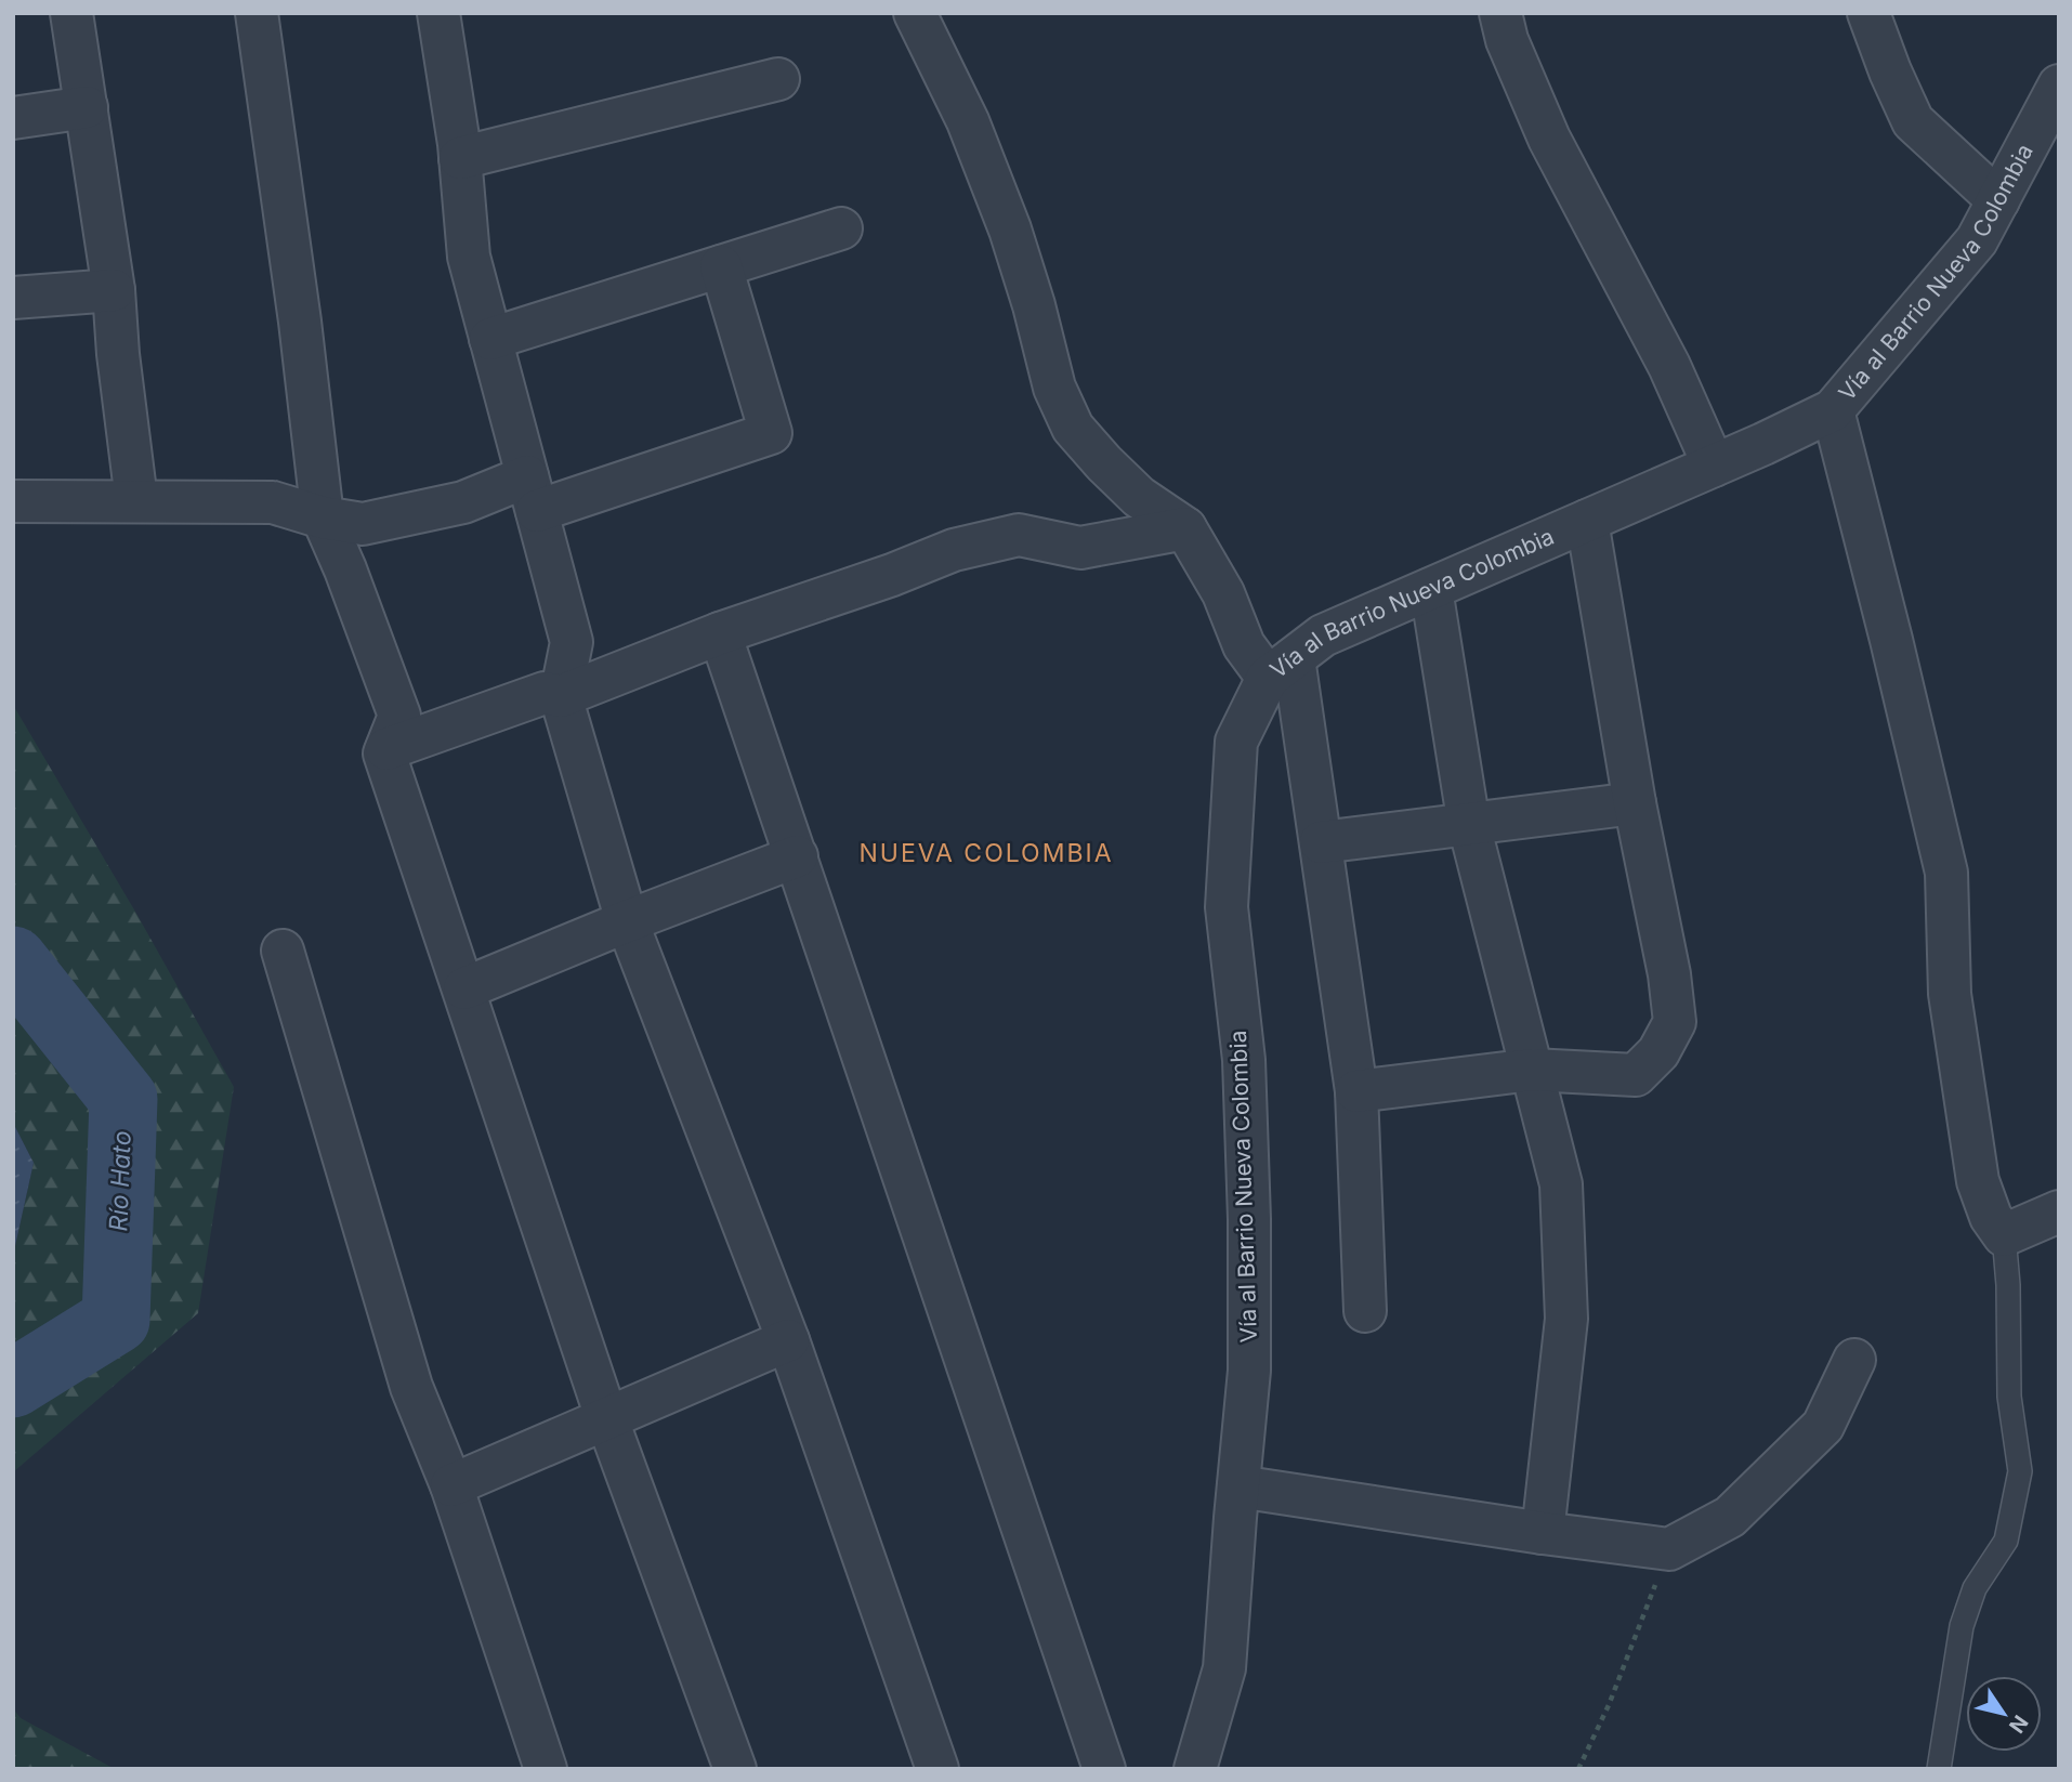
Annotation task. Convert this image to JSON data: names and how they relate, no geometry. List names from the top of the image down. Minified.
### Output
{"streets":{"street":["Vía al Barrio Nueva Colombia"]},"districts":["NUEVA COLOMBIA"],"water":["Río Hato"],"north":"bottom right"}
